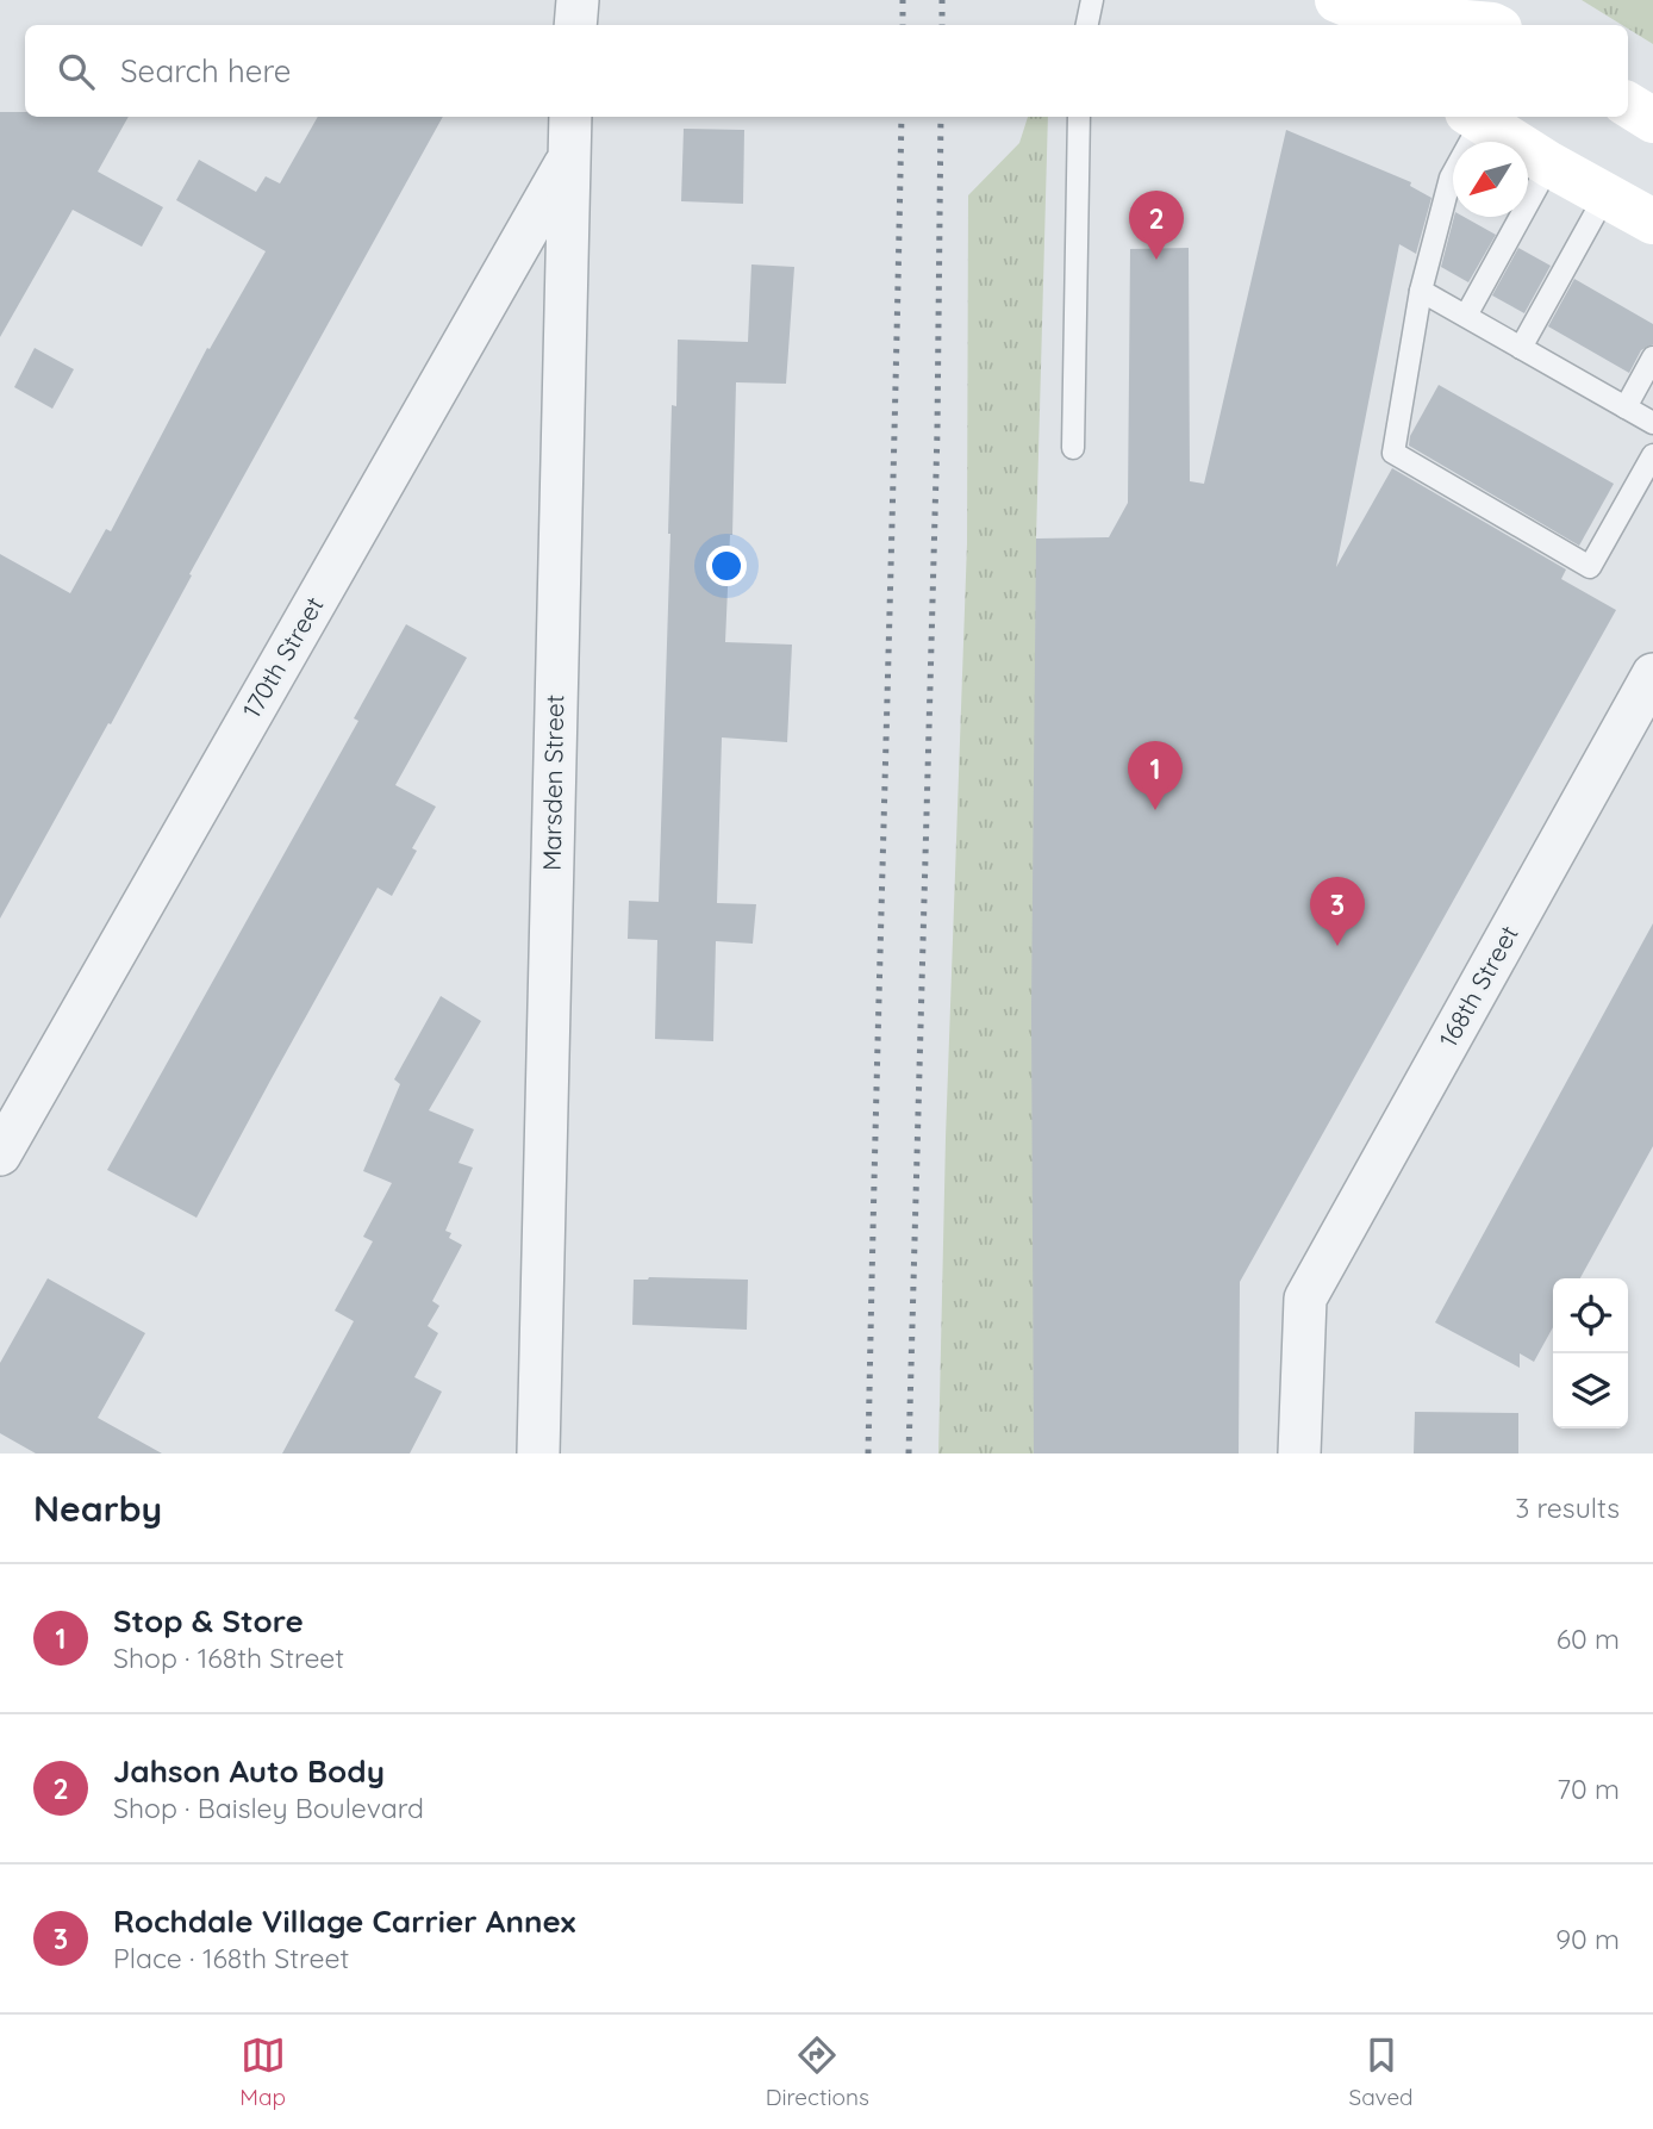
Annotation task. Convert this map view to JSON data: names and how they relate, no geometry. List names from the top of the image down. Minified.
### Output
{"streets":{"street":["170th Street","Marsden Street","168th Street"]},"crossings":[["170th Street","Marsden Street"]],"north":"bottom left","page":{"search":"Search here","pins":["2","1","3"],"heading":["Nearby","3 results"],"list":[{"mark":"1","name":"Stop & Store","note":"Shop · 168th Street","value":"60 m"},{"mark":"2","name":"Jahson Auto Body","note":"Shop · Baisley Boulevard","value":"70 m"},{"mark":"3","name":"Rochdale Village Carrier Annex","note":"Place · 168th Street","value":"90 m"}],"nav":["Map","Directions","Saved"]}}
